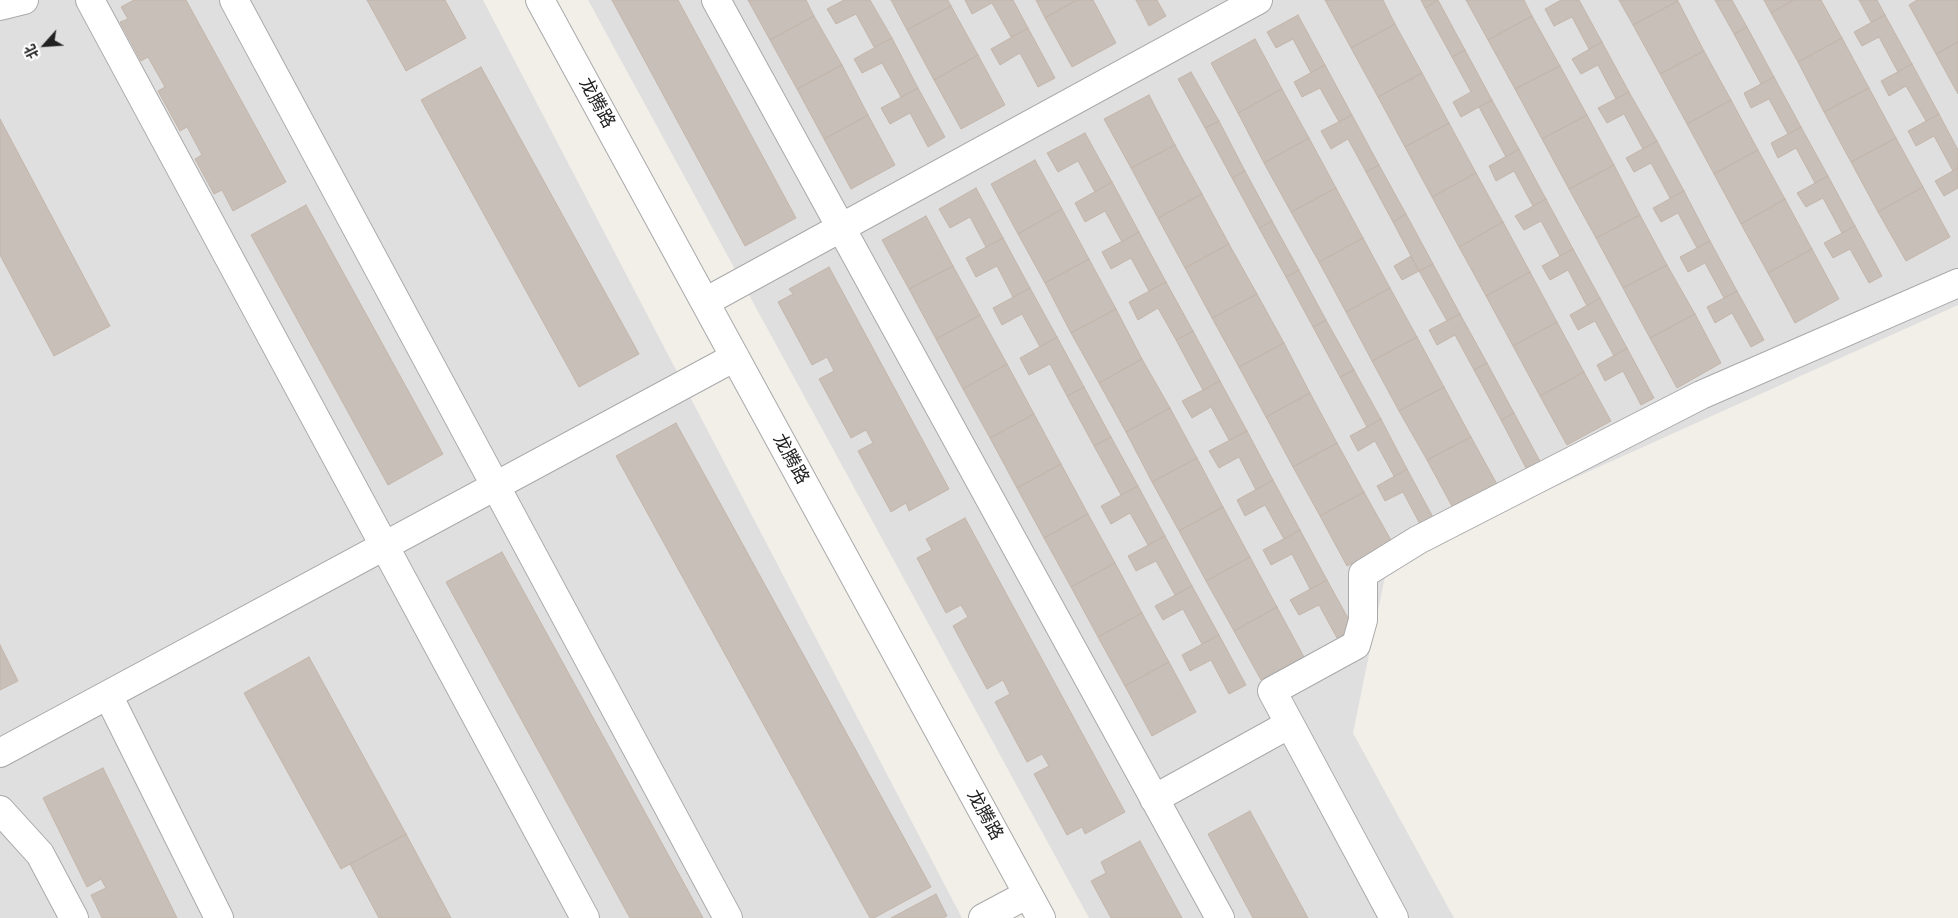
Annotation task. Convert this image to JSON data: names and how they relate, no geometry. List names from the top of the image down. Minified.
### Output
{"streets":{"street":["龙腾路"]},"north":"bottom left"}
